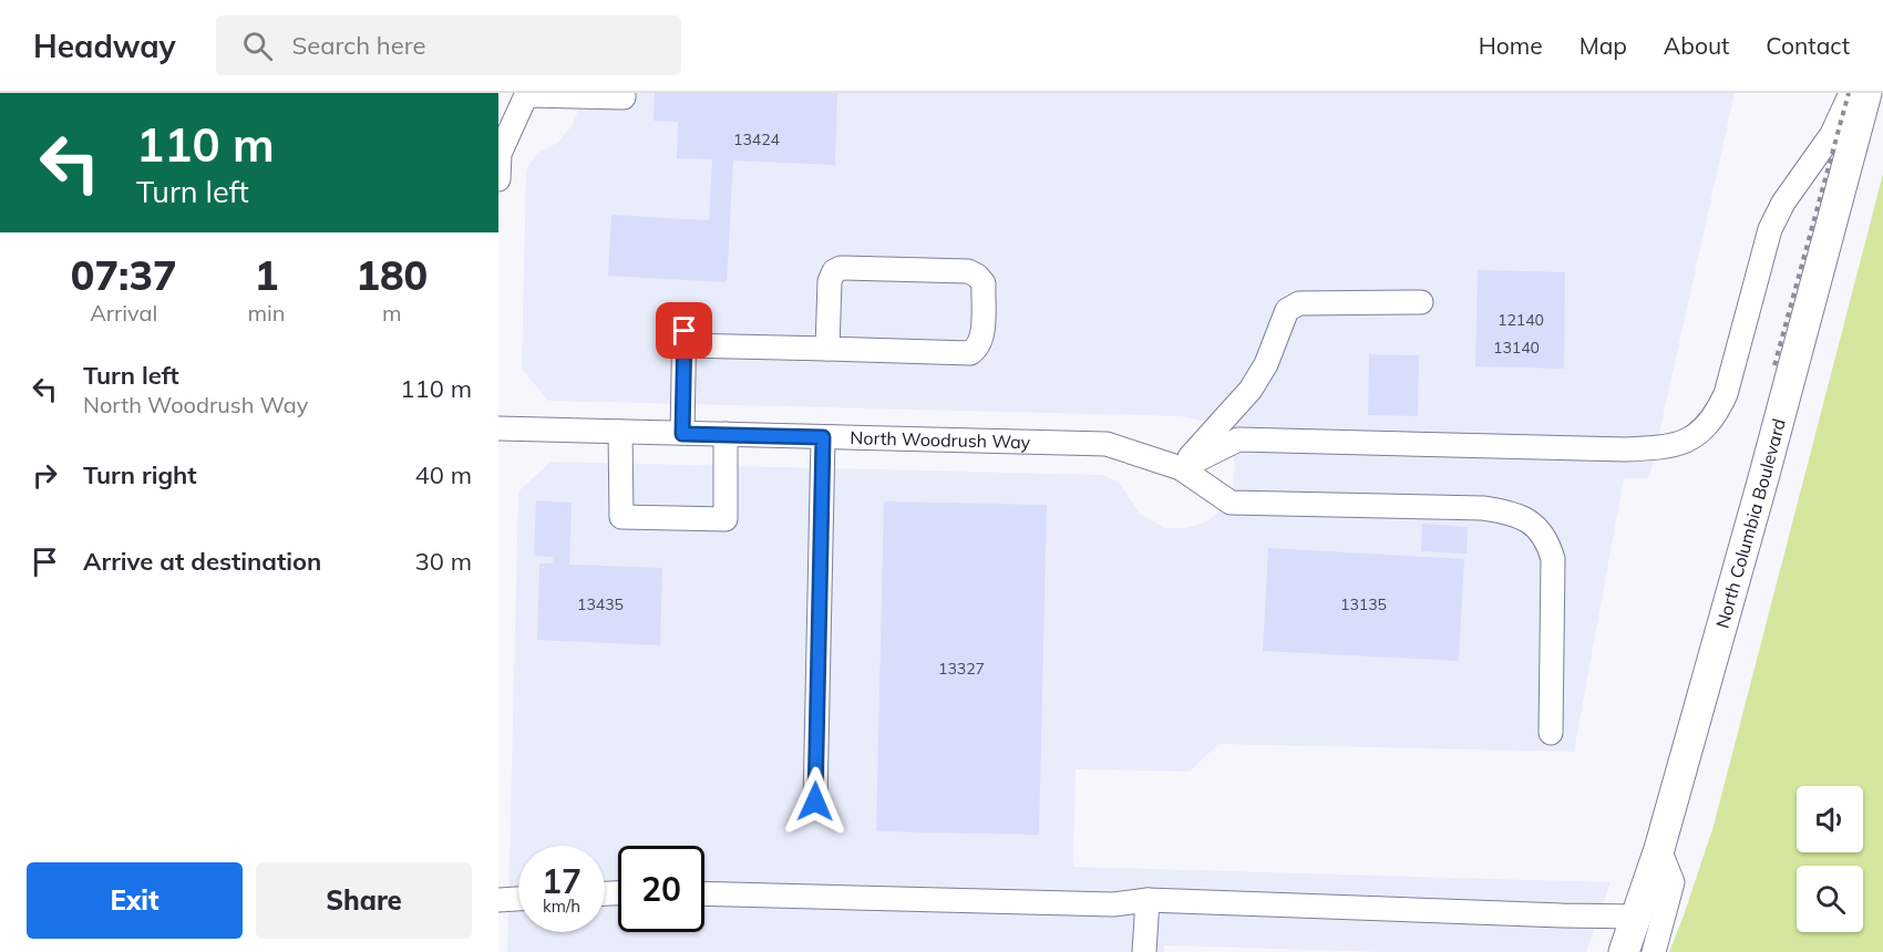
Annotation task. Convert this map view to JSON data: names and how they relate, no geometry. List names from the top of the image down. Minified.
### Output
{"streets":{"main road":["North Columbia Boulevard"],"street":["North Woodrush Way"]},"house_numbers":["13424","12140","13140","13435","13135","13327"],"page":{"header":"Headway","search":"Search here","nav":["Home","Map","About","Contact"],"turn":["110 m","Turn left"],"eta":["07:37","Arrival","1","min","180","m"],"list":[{"name":"Turn left","note":"North Woodrush Way","value":"110 m"},{"name":"Turn right","value":"40 m"},{"name":"Arrive at destination","value":"30 m"}],"speed":"17 km/h","limit":"20","buttons":["Exit","Share"]}}
